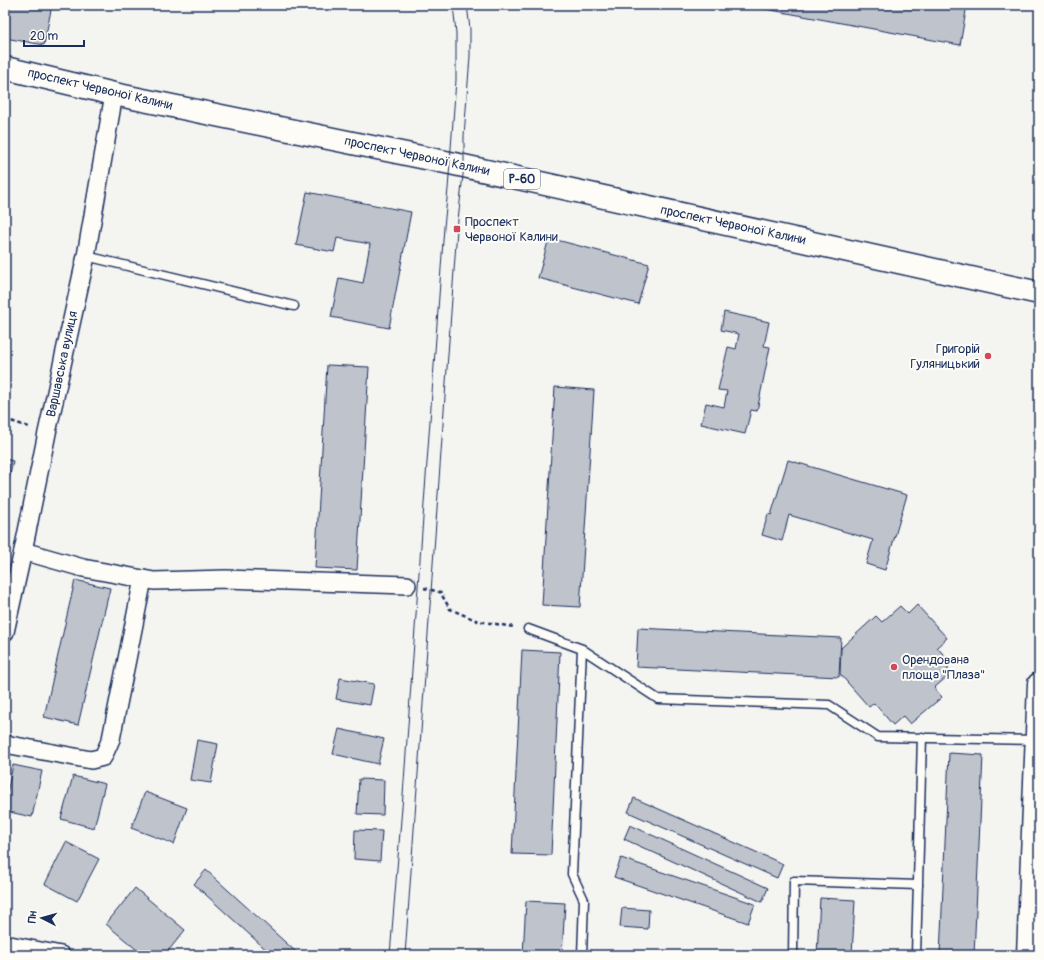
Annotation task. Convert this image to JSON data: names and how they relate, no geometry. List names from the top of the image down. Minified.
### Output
{"streets":{"main road":["проспект Червоної Калини","Р-60"],"street":["Варшавська вулиця"]},"crossings":[["проспект Червоної Калини","Варшавська вулиця"]],"places":{"transit":["Проспект Червоної Калини"],"other":["Григорій Гуляницький","Орендована площа \"Плаза\""]},"scale_bar":"20 m","north":"left"}
